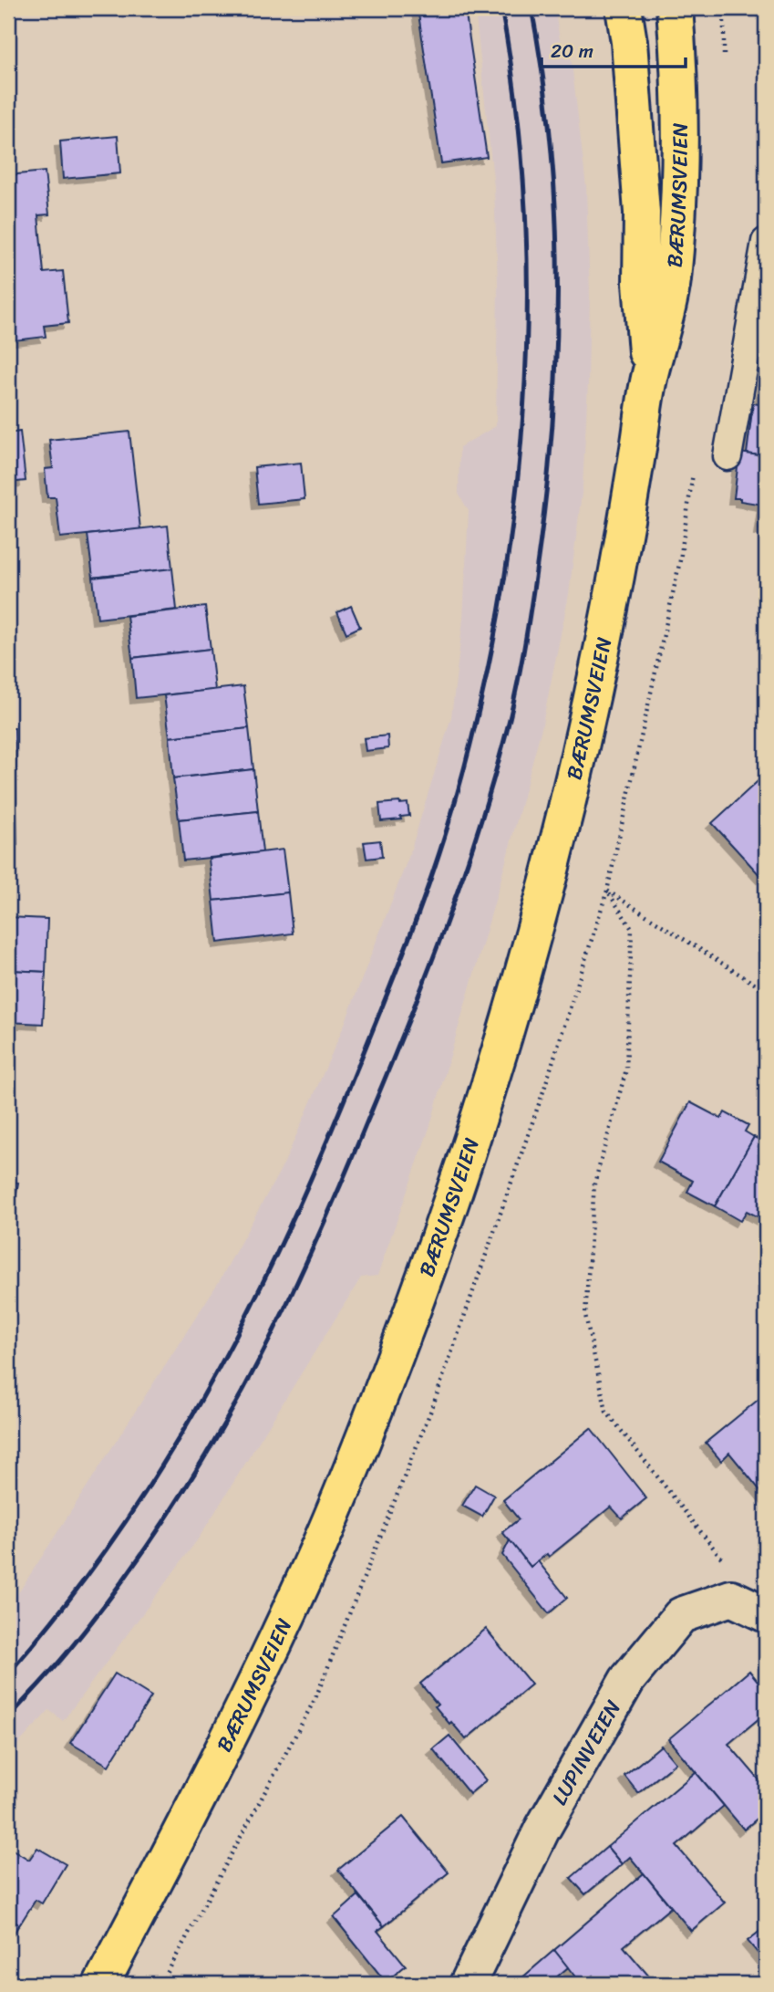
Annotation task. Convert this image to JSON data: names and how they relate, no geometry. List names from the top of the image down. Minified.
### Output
{"streets":{"main road":["BÆRUMSVEIEN"],"street":["LUPINVEIEN"]},"scale_bar":"20 m"}
